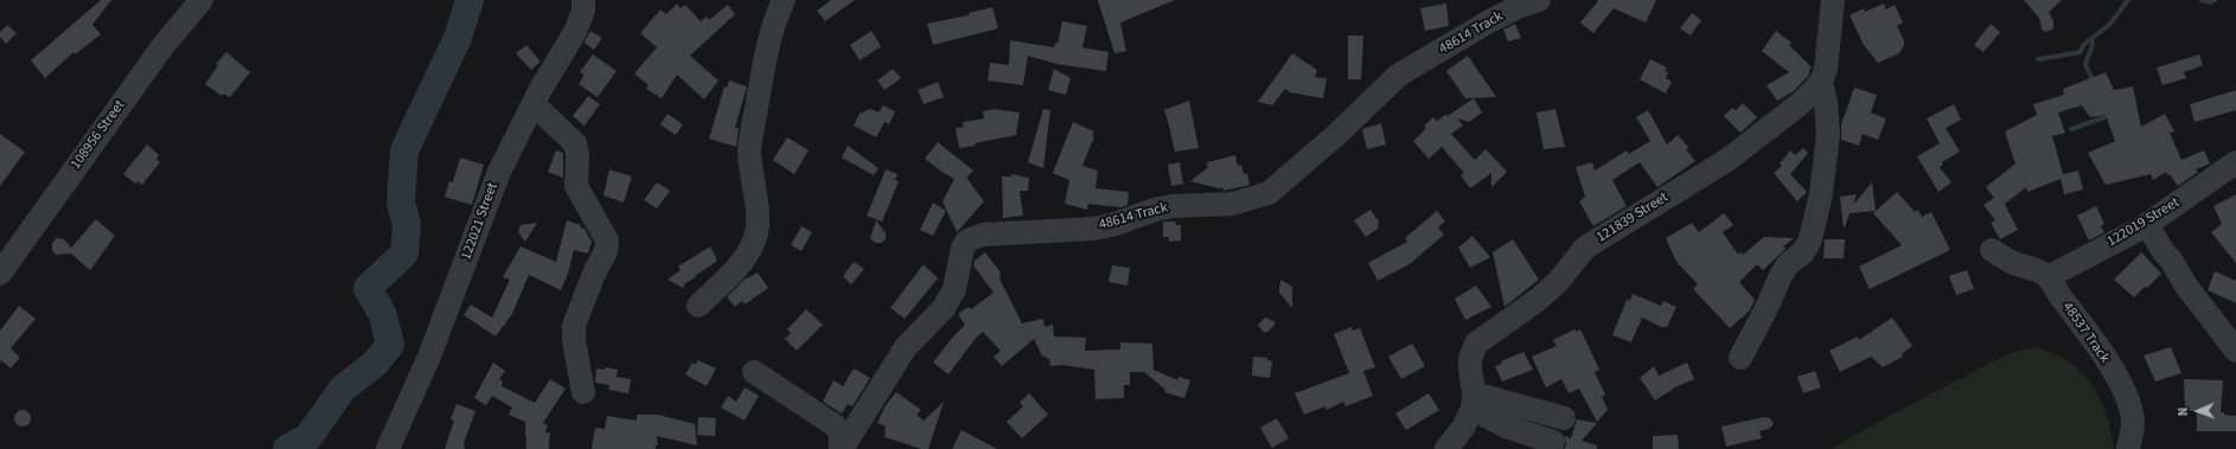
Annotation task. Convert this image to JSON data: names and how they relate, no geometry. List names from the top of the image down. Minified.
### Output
{"streets":{"street":["48614 Track","108956 Street","121839 Street","122021 Street","122019 Street","48537 Track"]},"crossings":[["122019 Street","48537 Track"]],"north":"left"}
